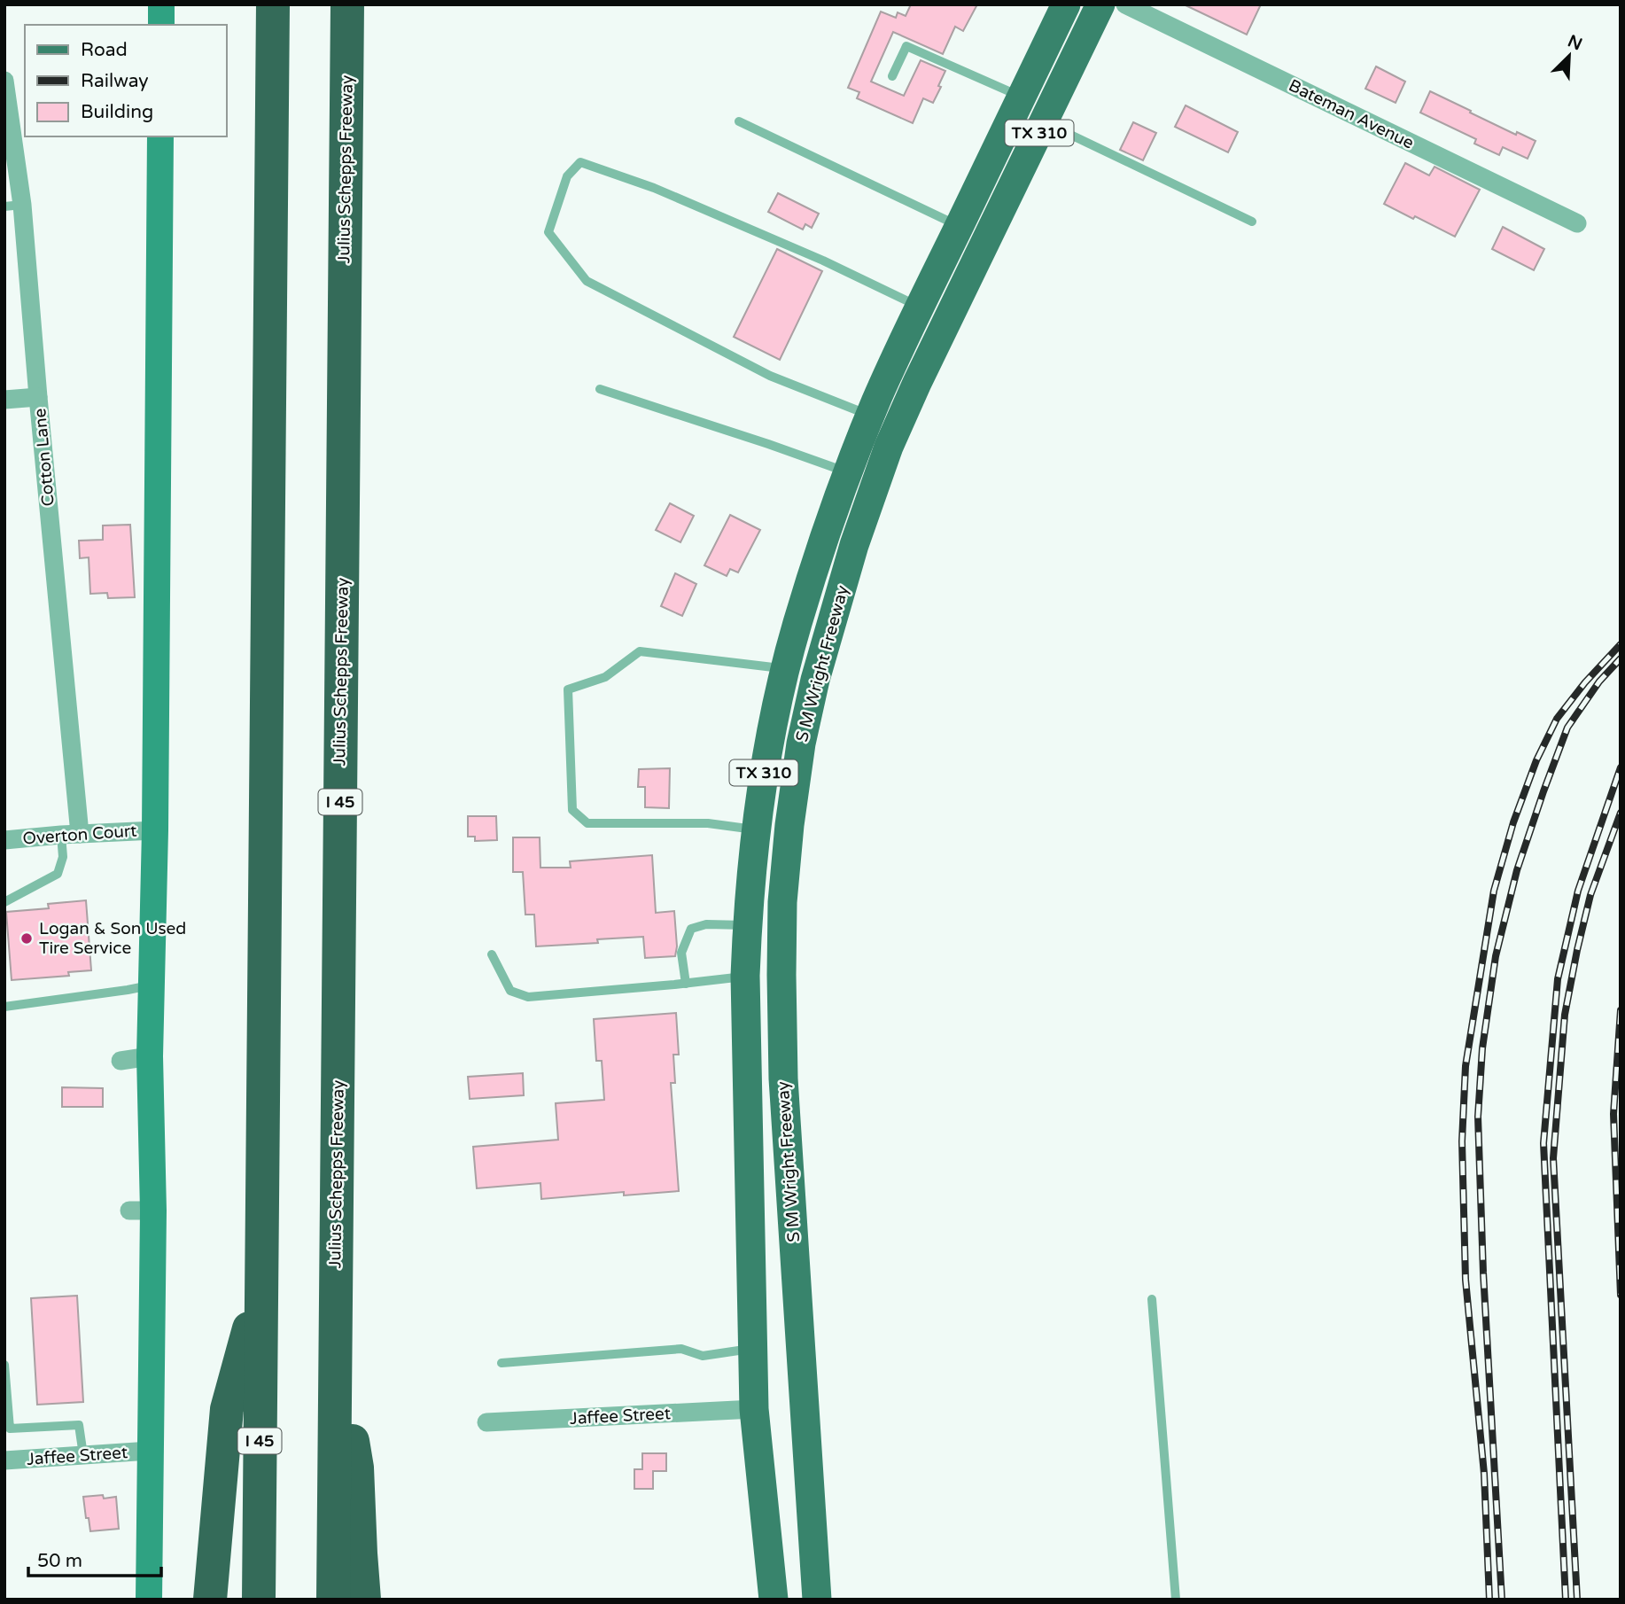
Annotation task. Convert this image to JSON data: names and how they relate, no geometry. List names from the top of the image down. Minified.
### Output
{"streets":{"highway":["Julius Schepps Freeway","I 45"],"main road":["TX 310","S M Wright Freeway"],"street":["Bateman Avenue","Cotton Lane","Overton Court","Jaffee Street"]},"crossings":[["Cotton Lane","Overton Court"],["S M Wright Freeway","Jaffee Street"]],"places":["Logan & Son Used Tire Service"],"legend":["Road","Railway","Building"],"scale_bar":"50 m","north":"top right"}
